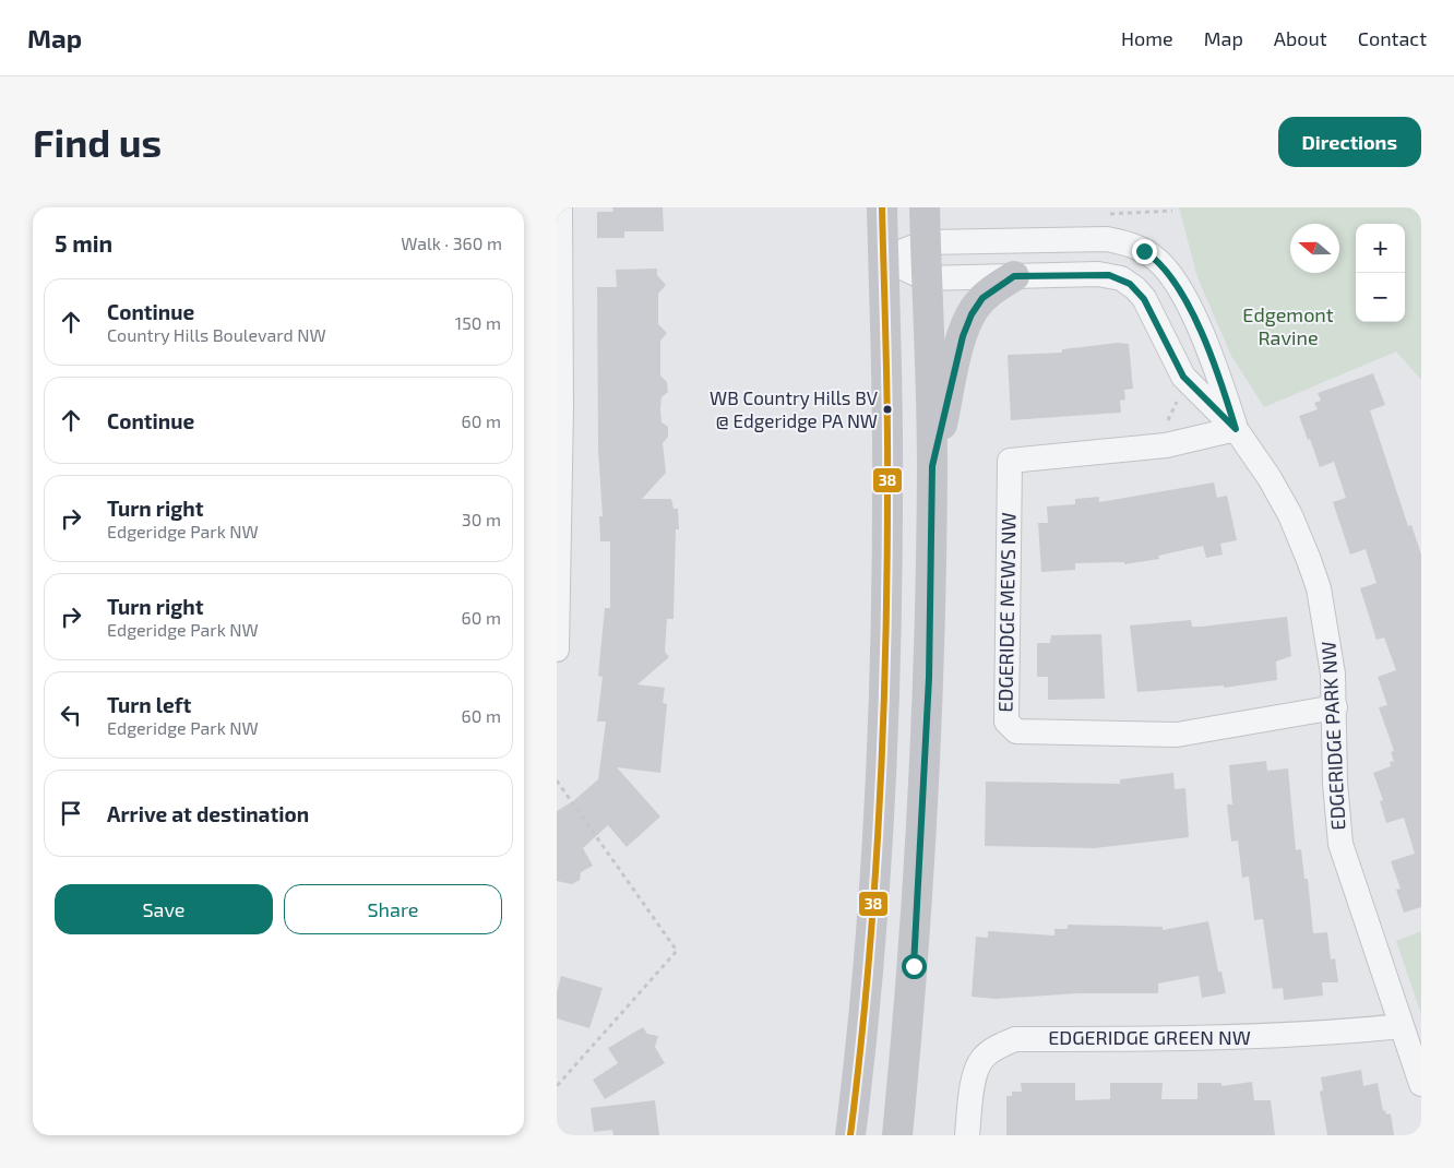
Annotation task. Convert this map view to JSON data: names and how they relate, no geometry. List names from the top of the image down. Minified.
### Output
{"streets":{"street":["EDGERIDGE MEWS NW","EDGERIDGE PARK NW","EDGERIDGE GREEN NW"]},"crossings":[["EDGERIDGE MEWS NW","EDGERIDGE PARK NW"],["EDGERIDGE PARK NW","EDGERIDGE GREEN NW"]],"parks":["Edgemont Ravine"],"places":["WB Country Hills BV @ Edgeridge PA NW"],"lines":["transit line 38"],"north":"left","page":{"header":"Map","nav":["Home","Map","About","Contact"],"buttons":["Directions",["Save","Share"]],"title":"Find us","heading":["5 min","Walk · 360 m"],"map_buttons":["+","−"],"list":[["Continue","Country Hills Boulevard NW","150 m"],["Continue","60 m"],["Turn right","Edgeridge Park NW","30 m"],["Turn right","Edgeridge Park NW","60 m"],["Turn left","Edgeridge Park NW","60 m"],"Arrive at destination"]}}
